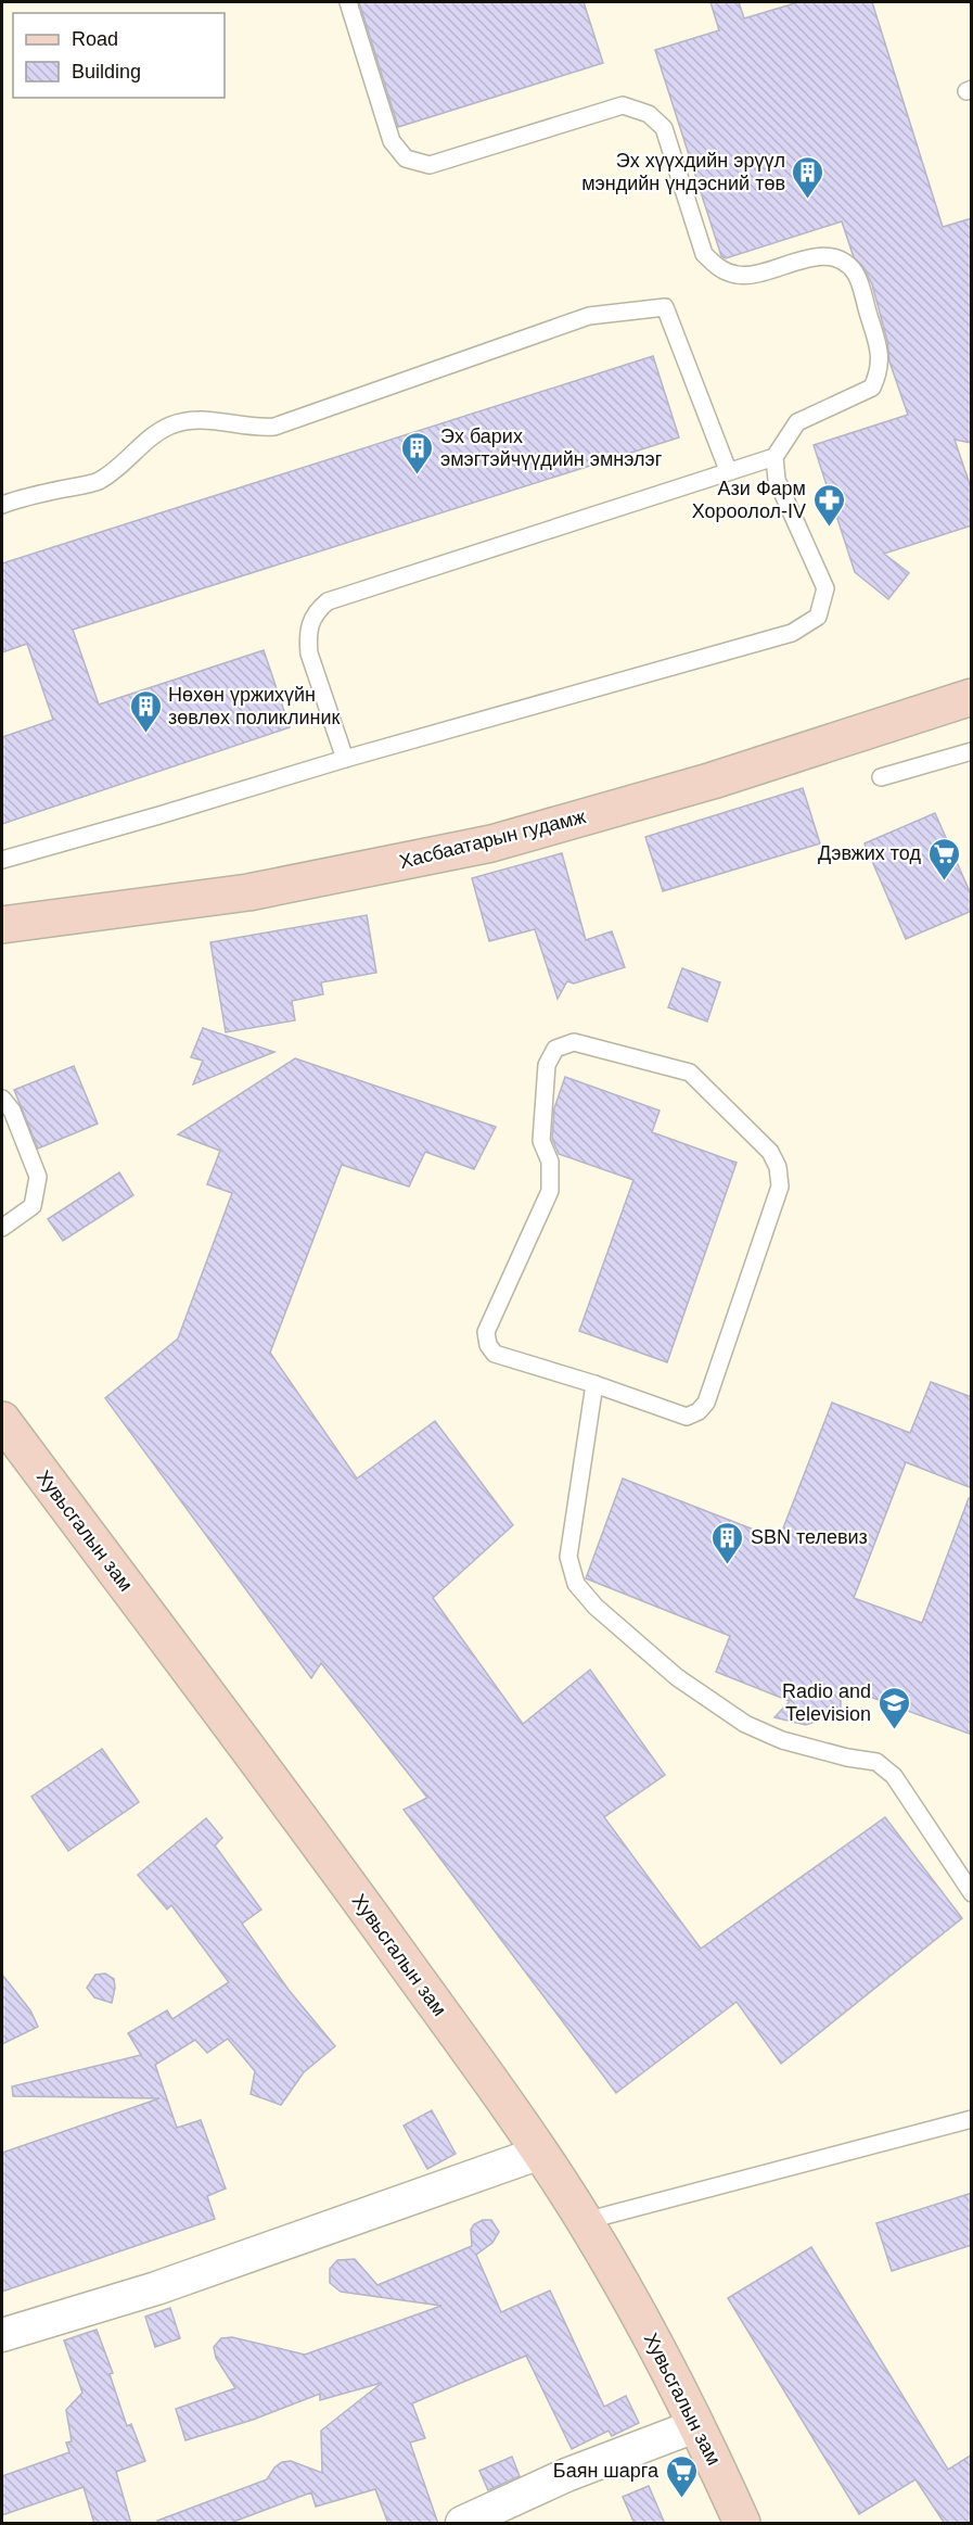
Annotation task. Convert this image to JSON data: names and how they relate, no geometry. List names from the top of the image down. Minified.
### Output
{"streets":{"main road":["Хасбаатарын гудамж","Хувьсгалын зам"]},"places":{"building":["Эх хүүхдийн эрүүл мэндийн үндэсний төв","Эх барих эмэгтэйчүүдийн эмнэлэг","Нөхөн үржихүйн зөвлөх поликлиник","SBN телевиз"],"pharmacy":["Ази Фарм Хороолол-IV"],"supermarket":["Дэвжих тод","Баян шарга"],"school or university":["Radio and Television"]},"legend":["Road","Building"]}
